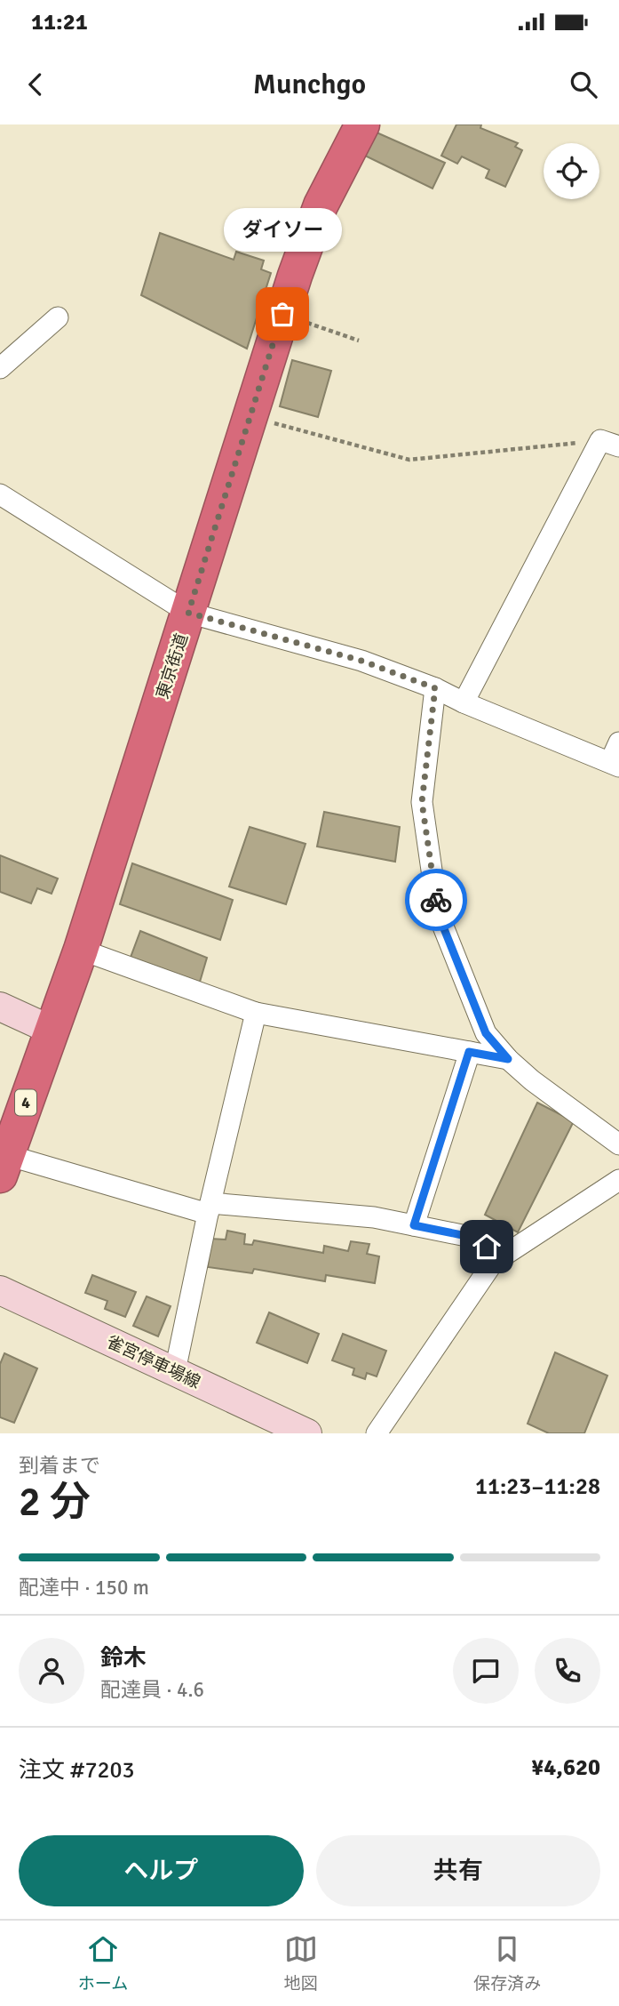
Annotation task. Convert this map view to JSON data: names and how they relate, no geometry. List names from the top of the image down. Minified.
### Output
{"streets":{"highway":["東京街道","4"],"main road":["雀宮停車場線"]},"places":["ダイソー"],"page":{"status":"11:21","header":"Munchgo","bubble":"ダイソー","heading":["2 分","到着まで","11:23–11:28"],"panel":["鈴木","配達員 · 4.6","注文 #7203","¥4,620"],"bar":"配達中 · 150 m","buttons":["ヘルプ","共有"],"tabs":["ホーム","地図","保存済み"]}}
